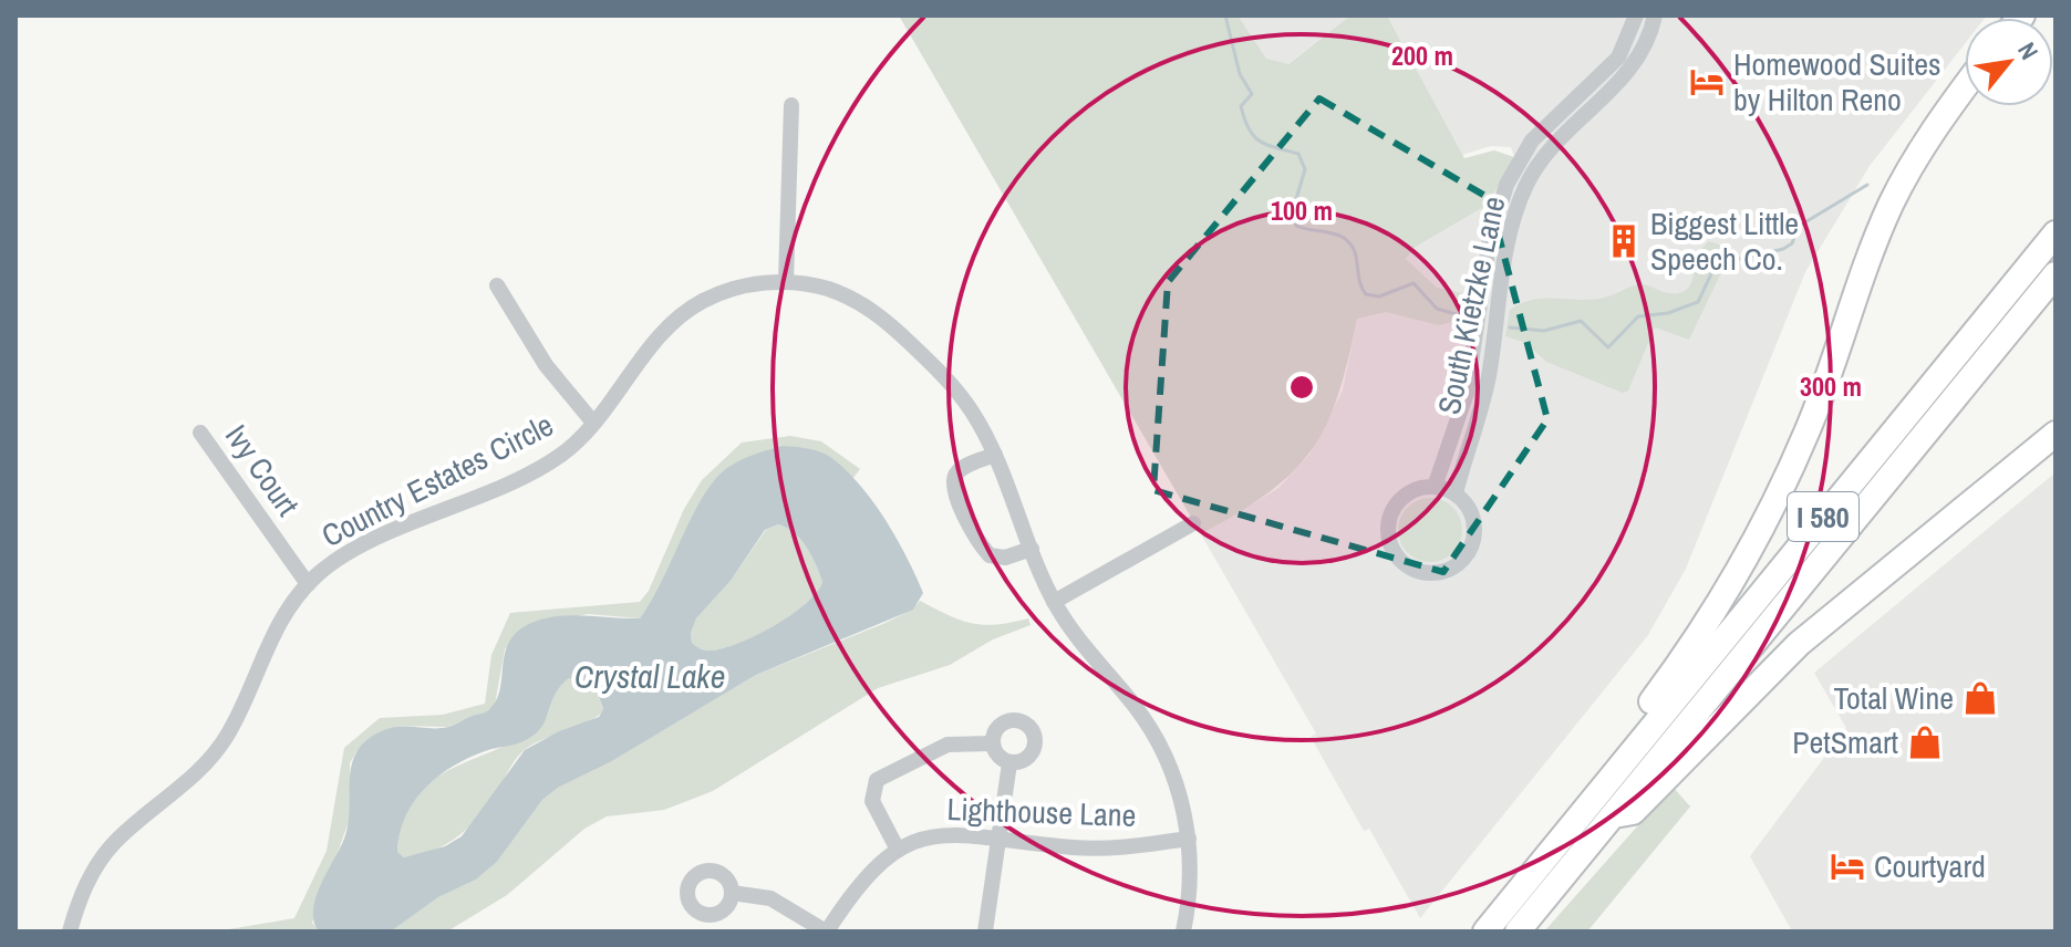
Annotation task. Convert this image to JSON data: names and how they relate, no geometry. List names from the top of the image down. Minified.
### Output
{"streets":{"highway":["I 580"],"street":["South Kietzke Lane","Ivy Court","Country Estates Circle","Lighthouse Lane"]},"crossings":[["Ivy Court","Country Estates Circle"],["Country Estates Circle","Lighthouse Lane"]],"water":["Crystal Lake"],"places":{"hotel":["Homewood Suites by Hilton Reno","Courtyard"],"building":["Biggest Little Speech Co."],"shop":["Total Wine","PetSmart"]},"north":"top right","rings":["200 m","100 m","300 m"]}
